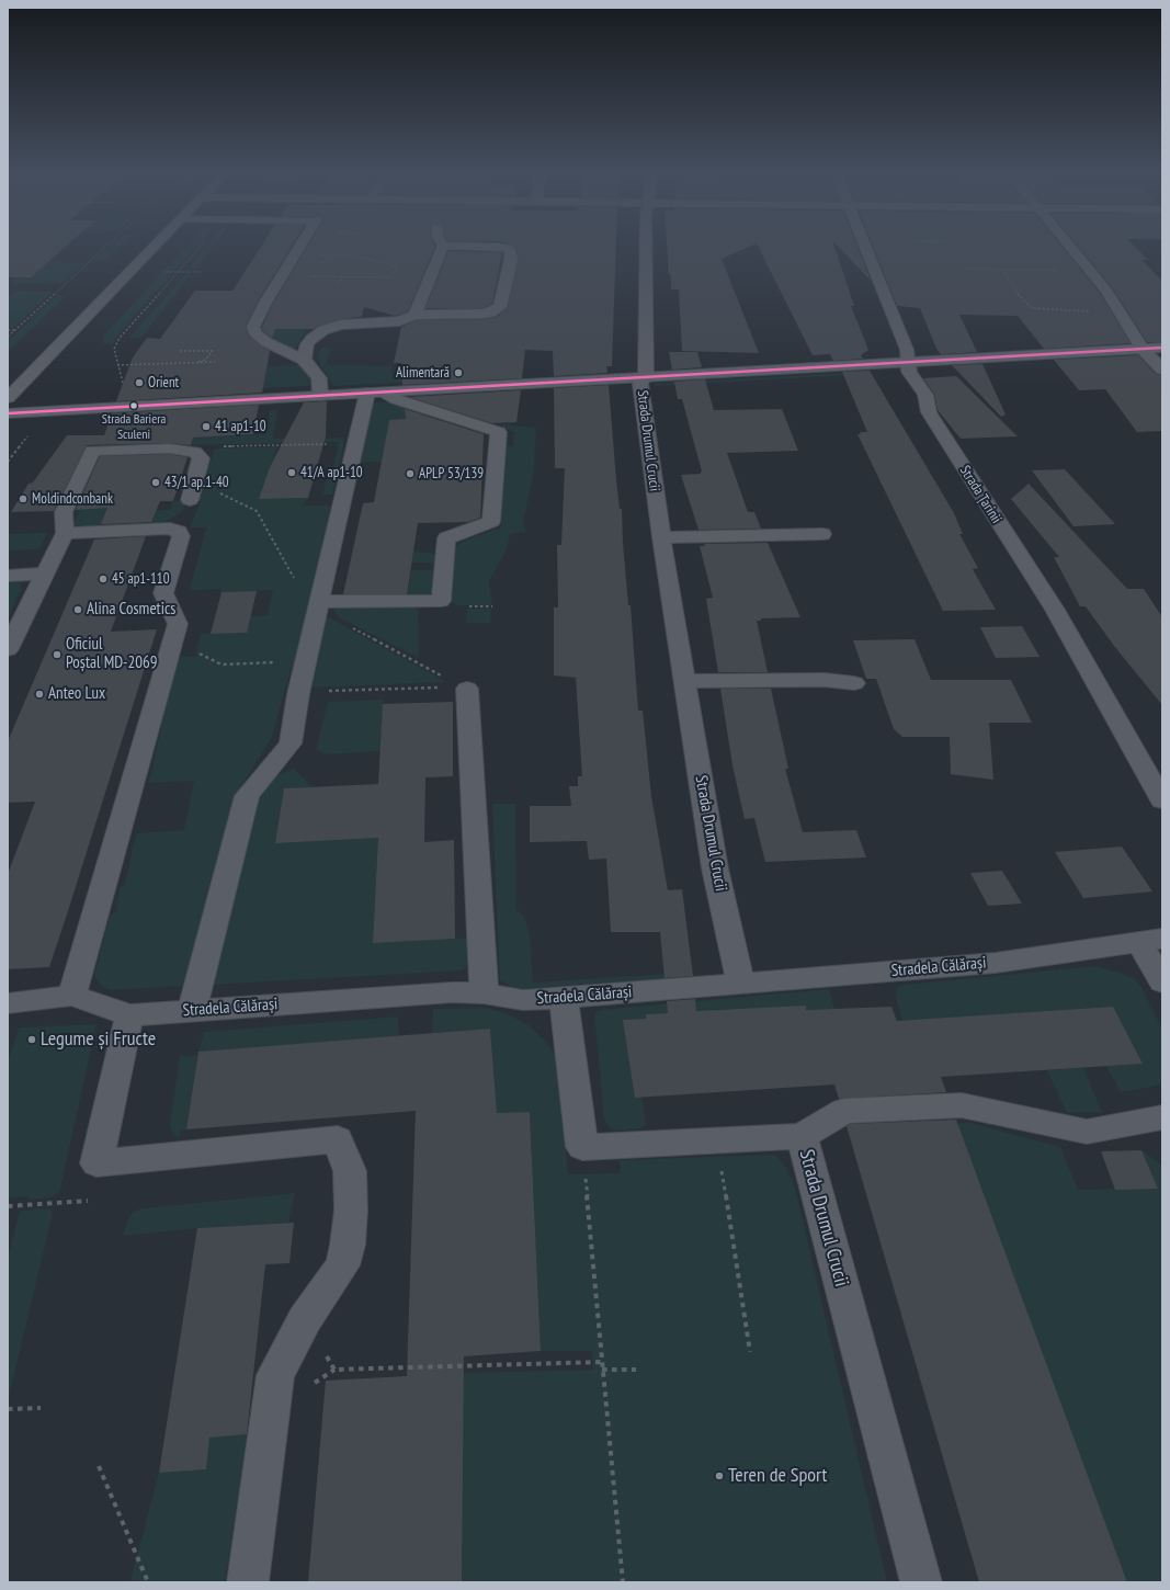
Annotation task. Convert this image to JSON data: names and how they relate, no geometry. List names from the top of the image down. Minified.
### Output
{"streets":{"street":["Strada Drumul Crucii","Strada Țarinii","Stradela Călărași"]},"crossings":[["Strada Drumul Crucii","Stradela Călărași"]],"places":["Alimentară","Orient","Strada Bariera Sculeni","41 ap1-10","41/A ap1-10","APLP 53/139","43/1 ap.1-40","Moldindconbank","45 ap1-110","Alina Cosmetics","Oficiul Poștal MD-2069","Anteo Lux","Legume și Fructe","Teren de Sport"]}
